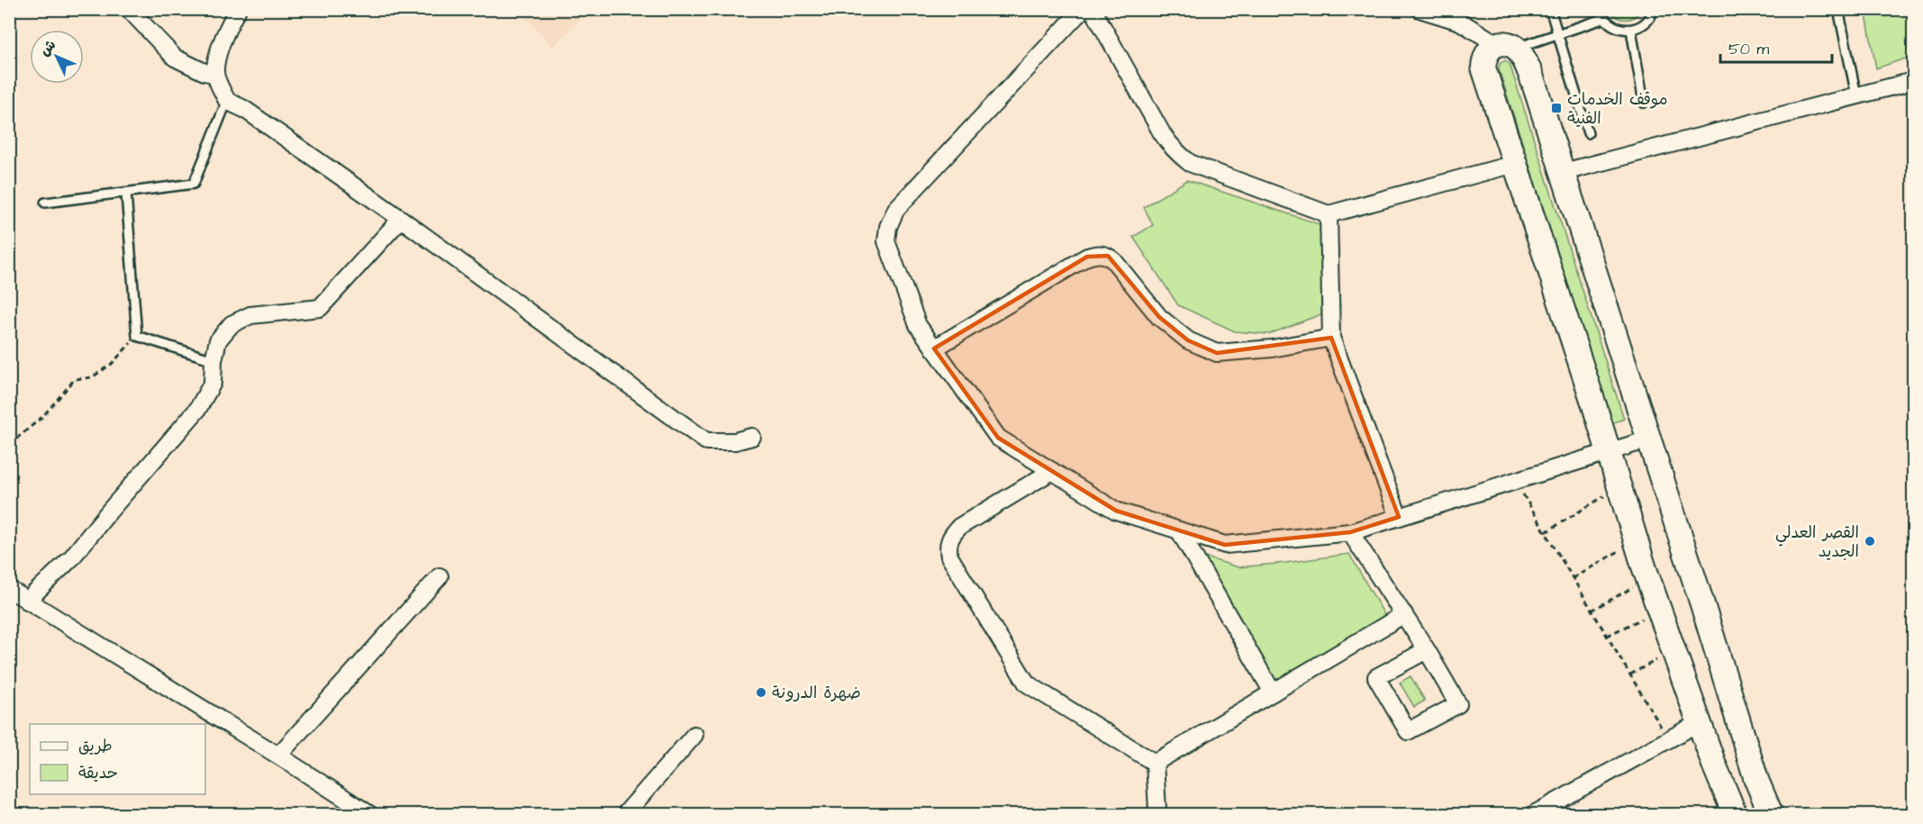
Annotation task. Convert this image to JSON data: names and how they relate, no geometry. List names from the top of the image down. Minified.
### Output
{"places":{"transit":["موقف الخدمات الفنية"],"other":["القصر العدلي الجديد","ضهرة الدرونة"]},"legend":["طريق","حديقة"],"scale_bar":"50 m","north":"top left"}
